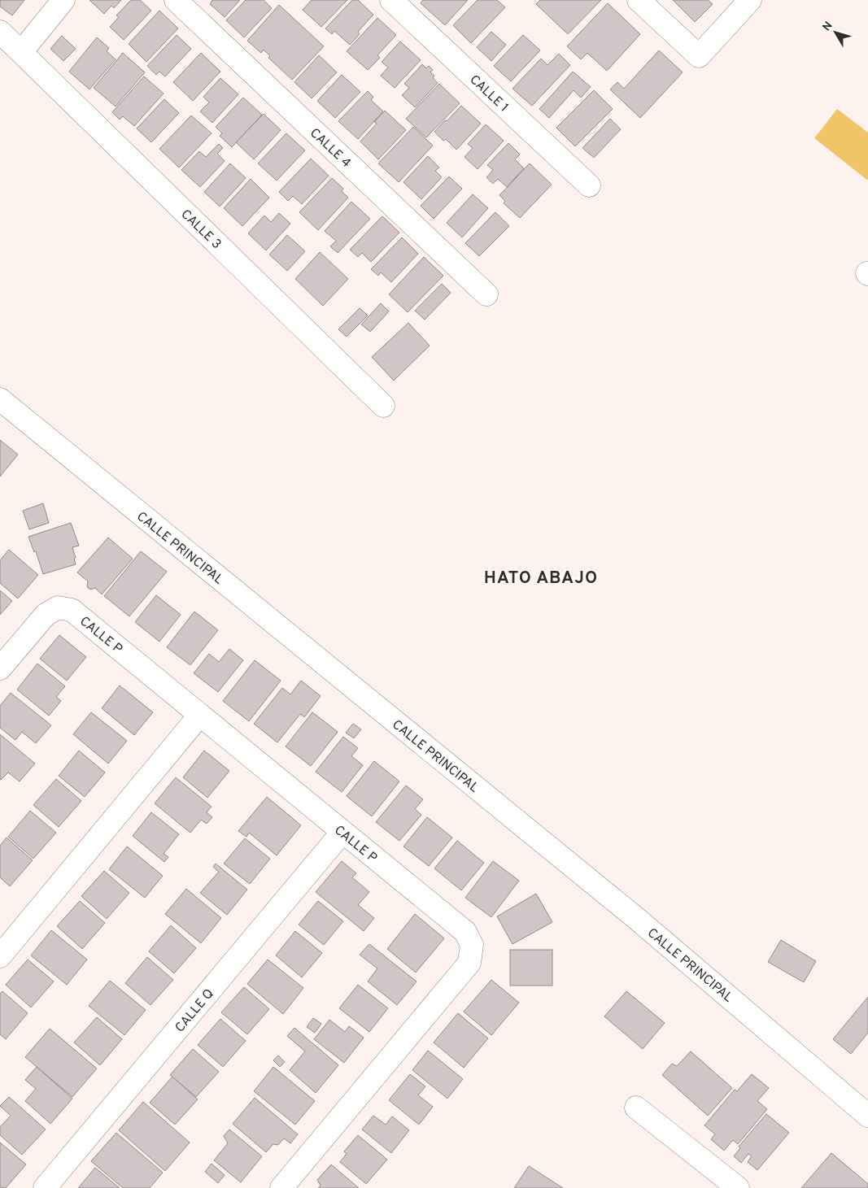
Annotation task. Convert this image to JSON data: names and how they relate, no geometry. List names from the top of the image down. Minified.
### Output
{"streets":{"street":["CALLE 1","CALLE 4","CALLE 3","CALLE PRINCIPAL","CALLE P","CALLE Q"]},"crossings":[["CALLE P","CALLE Q"]],"districts":["HATO ABAJO"],"north":"top left"}
